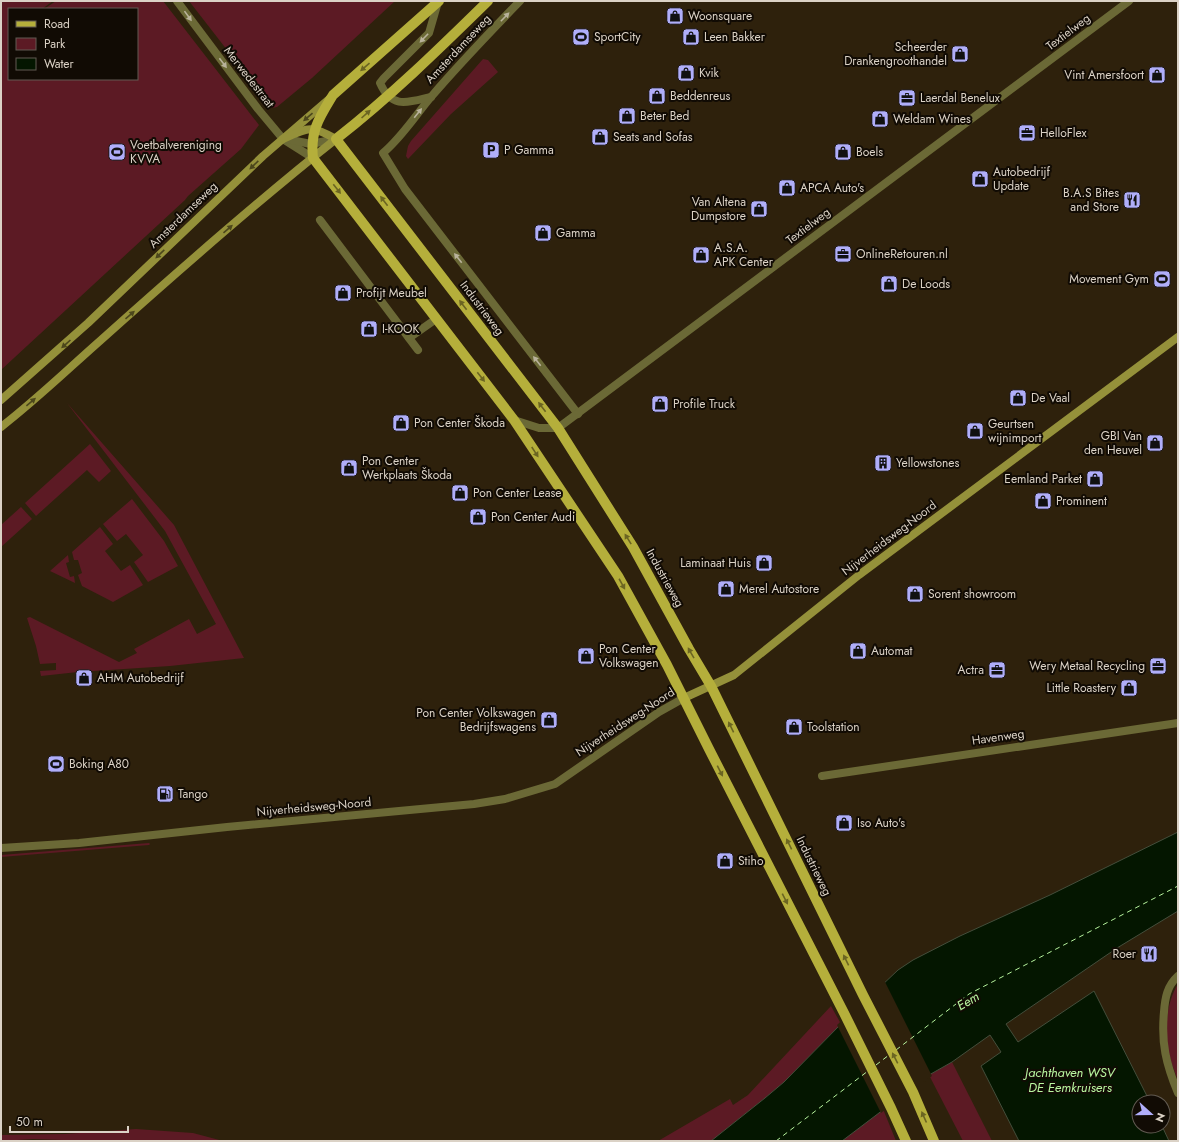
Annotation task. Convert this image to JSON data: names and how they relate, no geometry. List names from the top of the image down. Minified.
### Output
{"streets":{"main road":["Amsterdamseweg","Industrieweg","Nijverheidsweg-Noord"],"street":["Textielweg","Merwedestraat","Havenweg"]},"crossings":[["Textielweg","Industrieweg"],["Amsterdamseweg","Merwedestraat"],["Amsterdamseweg","Industrieweg"],["Industrieweg","Nijverheidsweg-Noord"]],"one_way":["Merwedestraat","Industrieweg"],"water":["Eem","Jachthaven WSV DE Eemkruisers"],"places":{"shop":["Woonsquare","Leen Bakker","Scheerder Drankengroothandel","Kvik","Vint Amersfoort","Beddenreus","Beter Bed","Weldam Wines","Seats and Sofas","Boels","Autobedrijf Update","APCA Auto's","Van Altena Dumpstore","Gamma","A.S.A. APK Center","De Loods","Profijt Meubel","I-KOOK","De Vaal","Profile Truck","Pon Center Škoda","Geurtsen wijnimport","GBI Van den Heuvel","Pon Center Werkplaats Škoda","Eemland Parket","Pon Center Lease","Prominent","Pon Center Audi","Laminaat Huis","Merel Autostore","Sorent showroom","Automat","Pon Center Volkswagen","AHM Autobedrijf","Little Roastery","Pon Center Volkswagen Bedrijfswagens","Toolstation","Iso Auto's","Stiho"],"sports":["SportCity","Voetbalvereniging KVVA","Movement Gym","Boking A80"],"office":["Laerdal Benelux","HelloFlex","OnlineRetouren.nl","Wery Metaal Recycling","Actra"],"parking":["P Gamma"],"restaurant":["B.A.S Bites and Store","Roer"],"building":["Yellowstones"],"fuel station":["Tango"]},"legend":["Road","Park","Water"],"scale_bar":"50 m","north":"right"}
